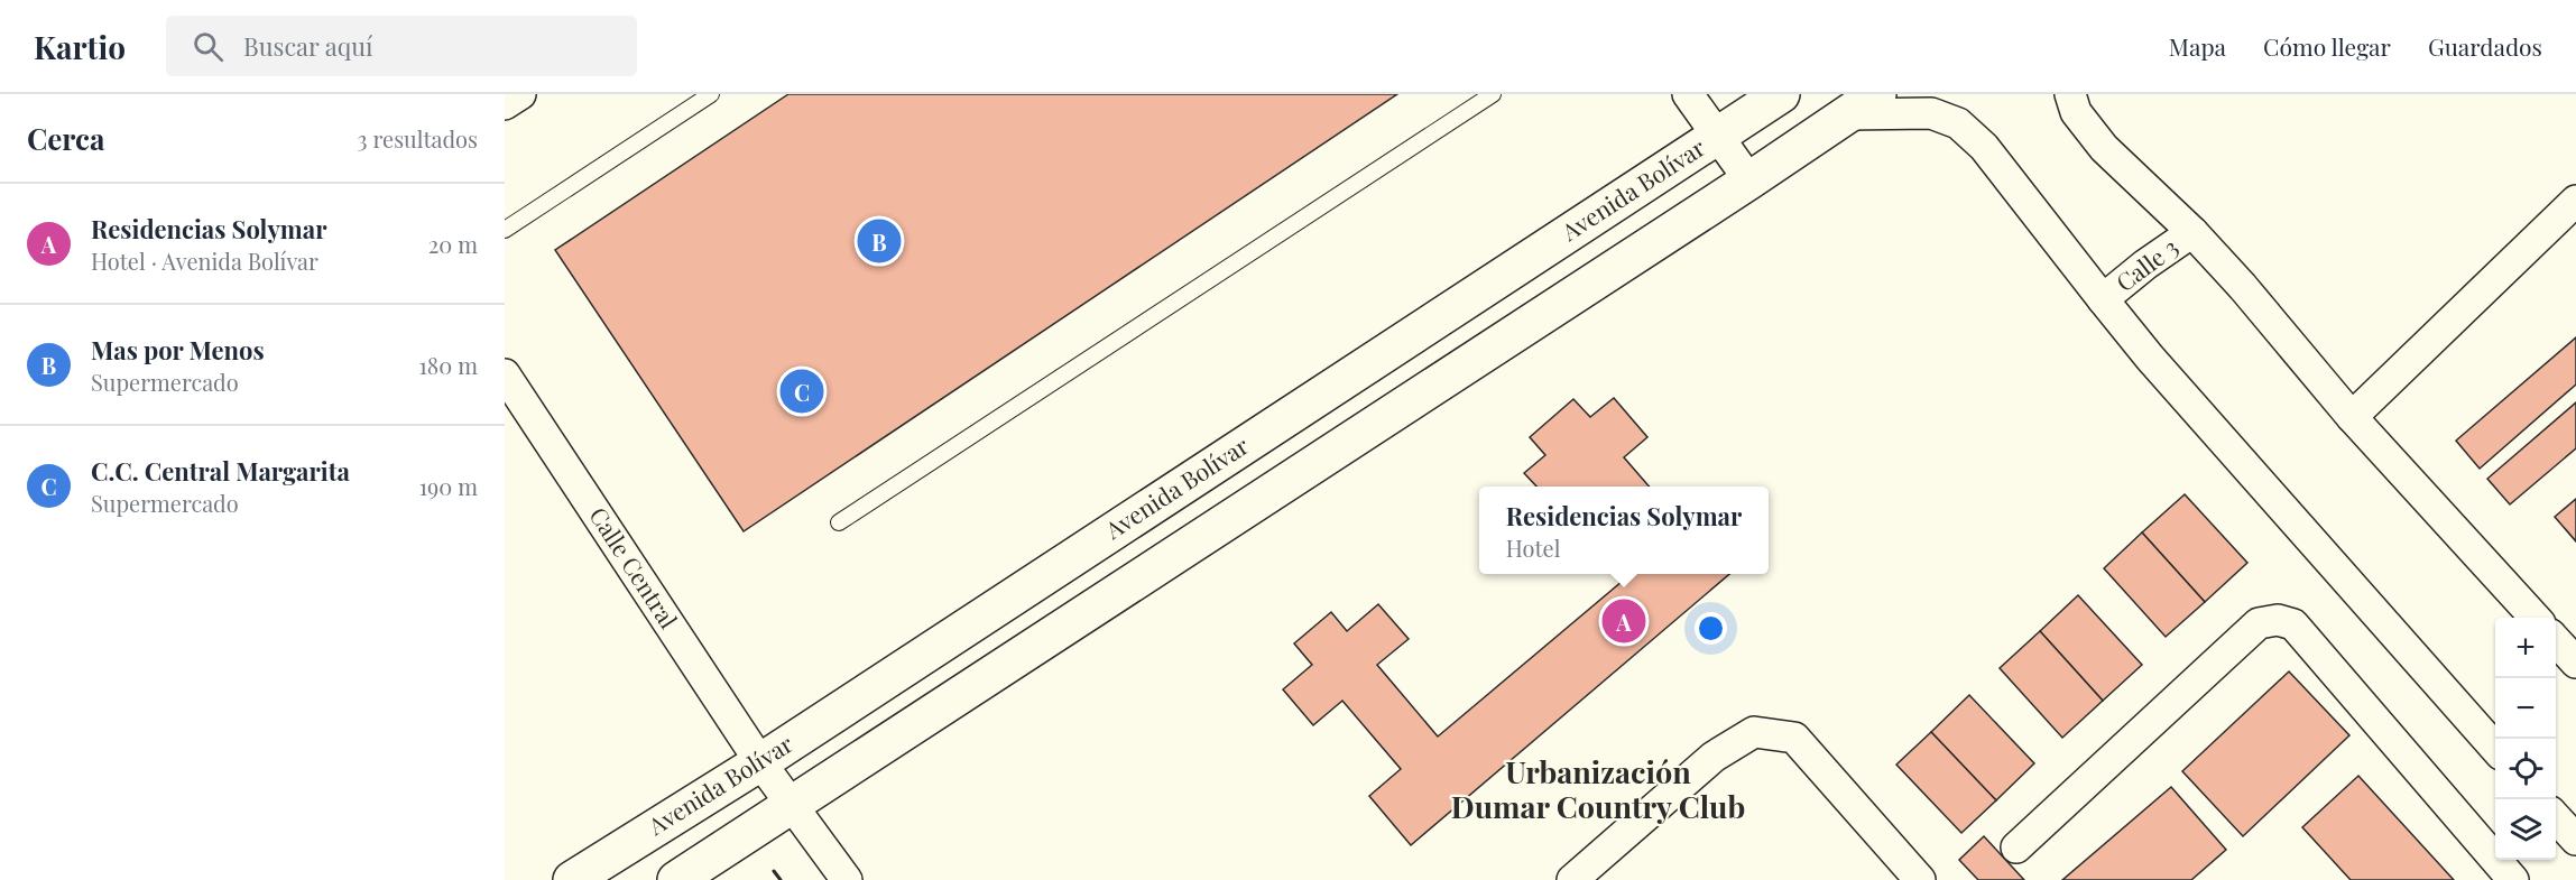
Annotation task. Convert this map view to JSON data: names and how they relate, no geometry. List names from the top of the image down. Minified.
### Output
{"streets":{"street":["Avenida Bolívar","Calle 3","Calle Central"]},"crossings":[["Avenida Bolívar","Calle Central"]],"districts":["Urbanización Dumar Country Club"],"page":{"header":"Kartio","search":"Buscar aquí","nav":["Mapa","Cómo llegar","Guardados"],"heading":["Cerca","3 resultados"],"list":[{"mark":"A","name":"Residencias Solymar","note":"Hotel · Avenida Bolívar","value":"20 m"},{"mark":"B","name":"Mas por Menos","note":"Supermercado","value":"180 m"},{"mark":"C","name":"C.C. Central Margarita","note":"Supermercado","value":"190 m"}],"pins":["B","C","A"],"popup":["Residencias Solymar","Hotel"],"map_buttons":["+","−"]}}
